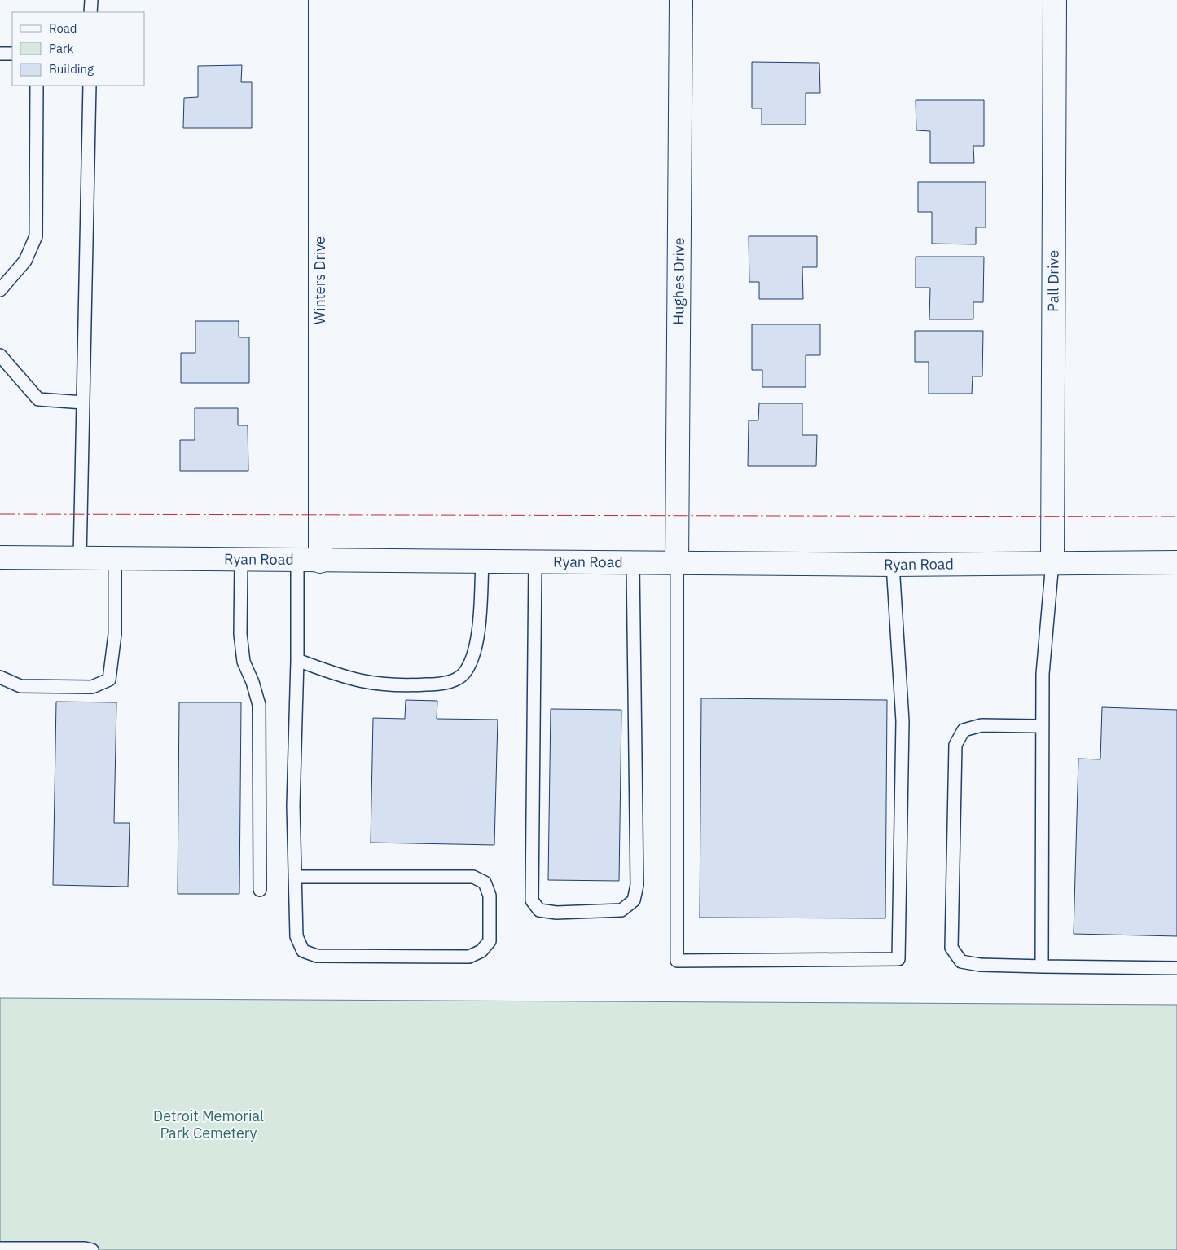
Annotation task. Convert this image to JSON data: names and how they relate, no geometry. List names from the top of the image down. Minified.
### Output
{"streets":{"street":["Winters Drive","Hughes Drive","Pall Drive","Ryan Road"]},"crossings":[["Winters Drive","Ryan Road"],["Hughes Drive","Ryan Road"],["Pall Drive","Ryan Road"]],"parks":["Detroit Memorial Park Cemetery"],"legend":["Road","Park","Building"]}
